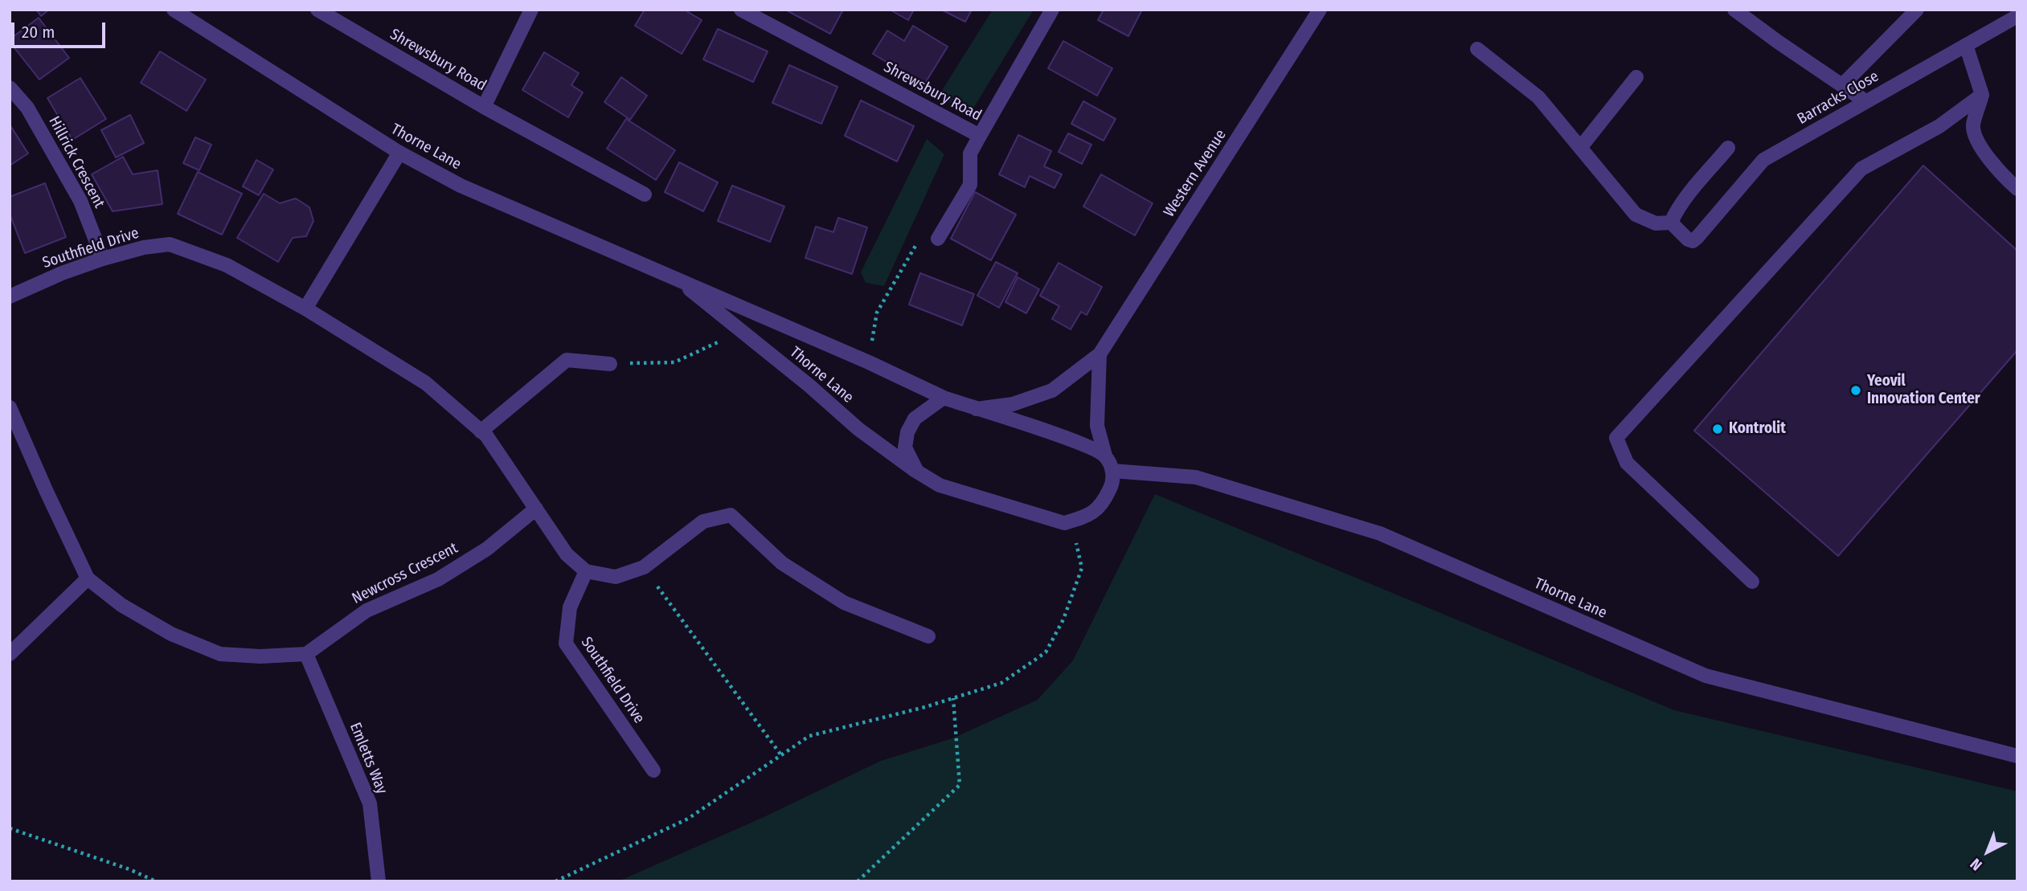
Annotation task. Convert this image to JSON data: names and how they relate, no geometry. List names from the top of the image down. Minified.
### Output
{"streets":{"street":["Shrewsbury Road","Barracks Close","Thorne Lane","Hillrick Crescent","Western Avenue","Southfield Drive","Newcross Crescent","Emletts Way"]},"crossings":[["Thorne Lane","Western Avenue"],["Hillrick Crescent","Southfield Drive"],["Southfield Drive","Newcross Crescent"],["Newcross Crescent","Emletts Way"]],"places":["Yeovil Innovation Center","Kontrolit"],"scale_bar":"20 m","north":"bottom left"}
